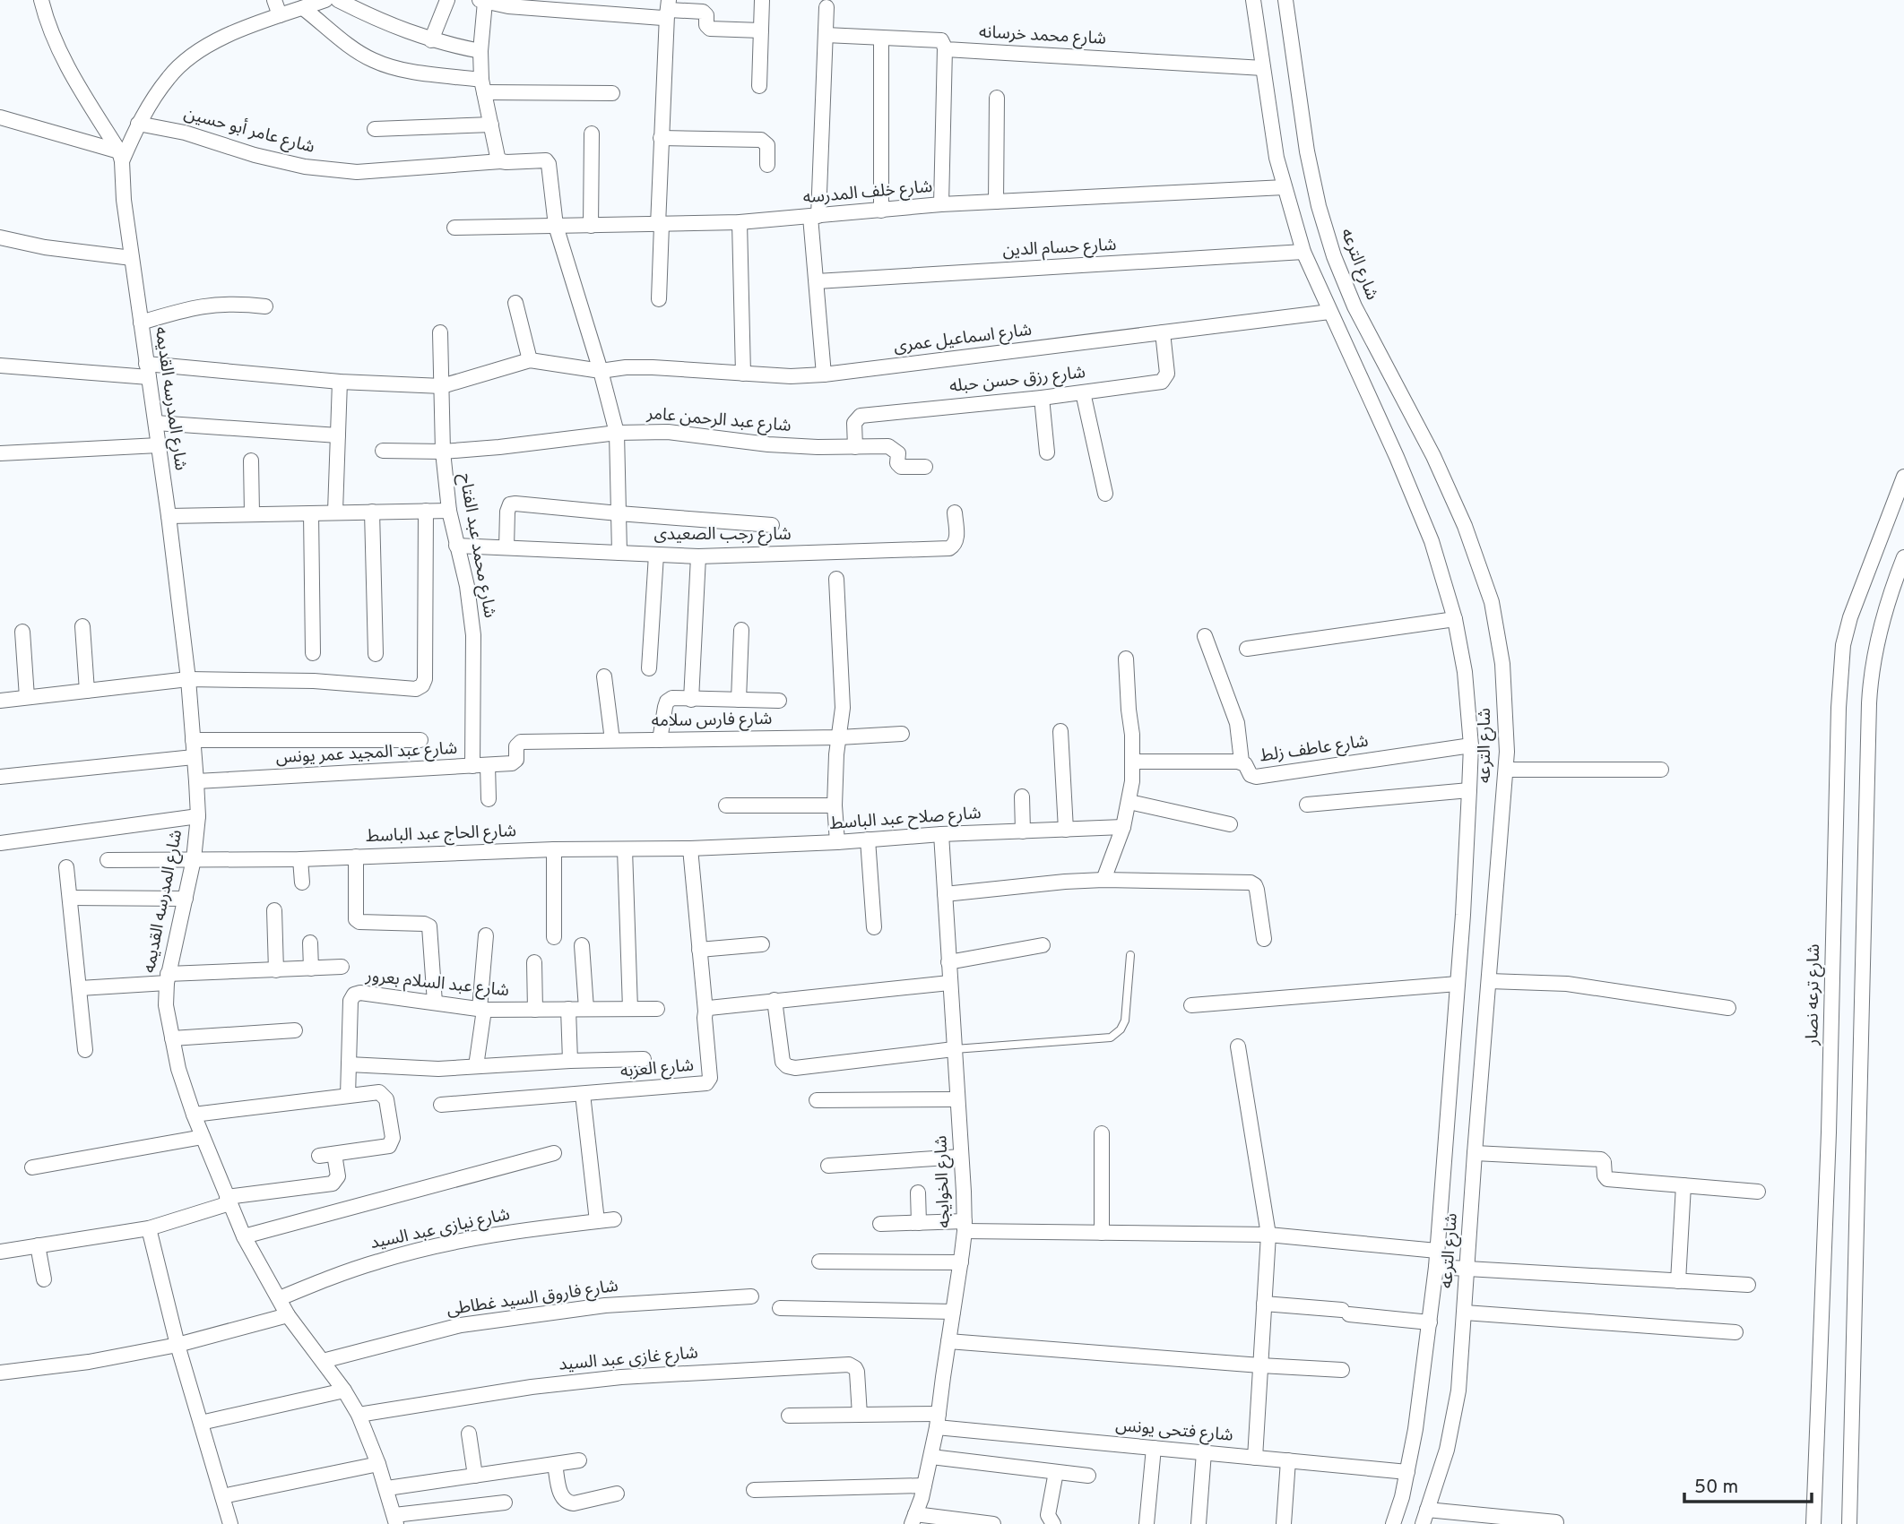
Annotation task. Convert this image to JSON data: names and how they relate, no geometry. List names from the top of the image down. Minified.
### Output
{"streets":{"street":["شارع محمد خرسانه","شارع عامر أبو حسين","شارع خلف المدرسه","شارع حسام الدين","شارع الترعه","شارع اسماعيل عمرى","شارع رزق حسن حبله","شارع المدرسه القديمه","شارع عبد الرحمن عامر","شارع رجب الصعيدى","شارع محمد عبد الفتاح","شارع فارس سلامه","شارع عاطف زلط","شارع عبد المجيد عمر يونس","شارع صلاح عبد الباسط","شارع الحاج عبد الباسط","شارع عبد السلام بعرور","شارع ترعه نصار","شارع العزبه","شارع الخوايجه","شارع نيازى عبد السيد","شارع فاروق السيد غطاطى","شارع غازى عبد السيد","شارع فتحى يونس"]},"crossings":[["شارع محمد خرسانه","شارع الترعه"],["شارع عامر أبو حسين","شارع خلف المدرسه"],["شارع خلف المدرسه","شارع الترعه"],["شارع حسام الدين","شارع الترعه"],["شارع الترعه","شارع اسماعيل عمرى"],["شارع الترعه","شارع عاطف زلط"],["شارع الترعه","شارع الخوايجه"],["شارع الترعه","شارع فتحى يونس"],["شارع اسماعيل عمرى","شارع رزق حسن حبله"],["شارع رزق حسن حبله","شارع عبد الرحمن عامر"],["شارع المدرسه القديمه","شارع عبد المجيد عمر يونس"],["شارع المدرسه القديمه","شارع الحاج عبد الباسط"],["شارع المدرسه القديمه","شارع نيازى عبد السيد"],["شارع المدرسه القديمه","شارع فاروق السيد غطاطى"],["شارع المدرسه القديمه","شارع غازى عبد السيد"],["شارع عبد الرحمن عامر","شارع محمد عبد الفتاح"],["شارع رجب الصعيدى","شارع محمد عبد الفتاح"],["شارع محمد عبد الفتاح","شارع عبد المجيد عمر يونس"],["شارع فارس سلامه","شارع عبد المجيد عمر يونس"],["شارع صلاح عبد الباسط","شارع الحاج عبد الباسط"],["شارع صلاح عبد الباسط","شارع الخوايجه"],["شارع الخوايجه","شارع فتحى يونس"],["شارع غازى عبد السيد","شارع فتحى يونس"]],"scale_bar":"50 m"}
